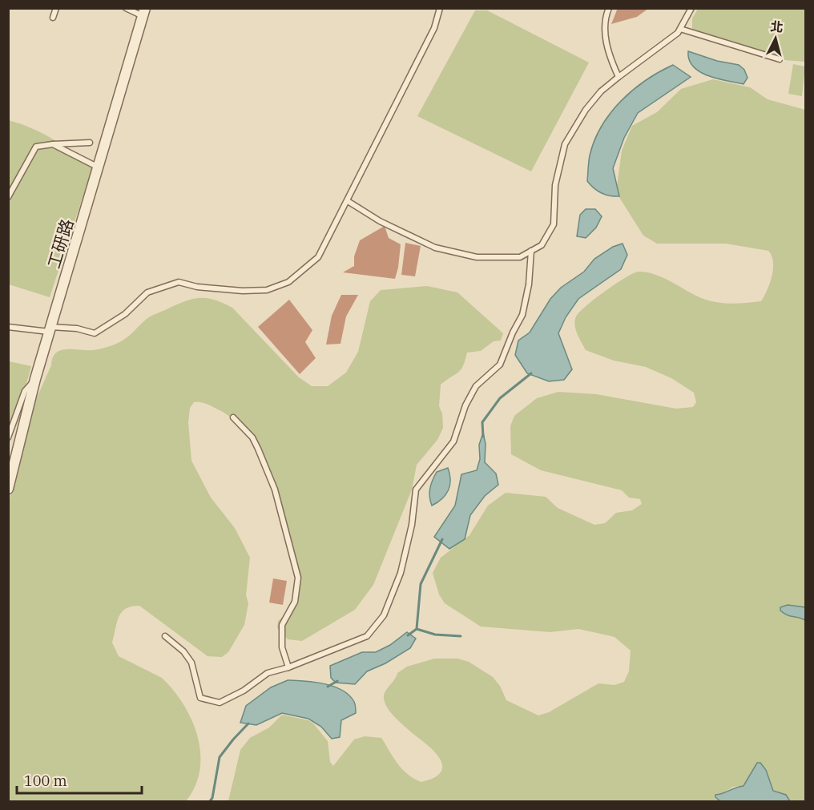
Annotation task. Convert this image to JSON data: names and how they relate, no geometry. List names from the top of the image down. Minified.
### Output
{"streets":{"street":["工研路"]},"scale_bar":"100 m","north":"top"}
